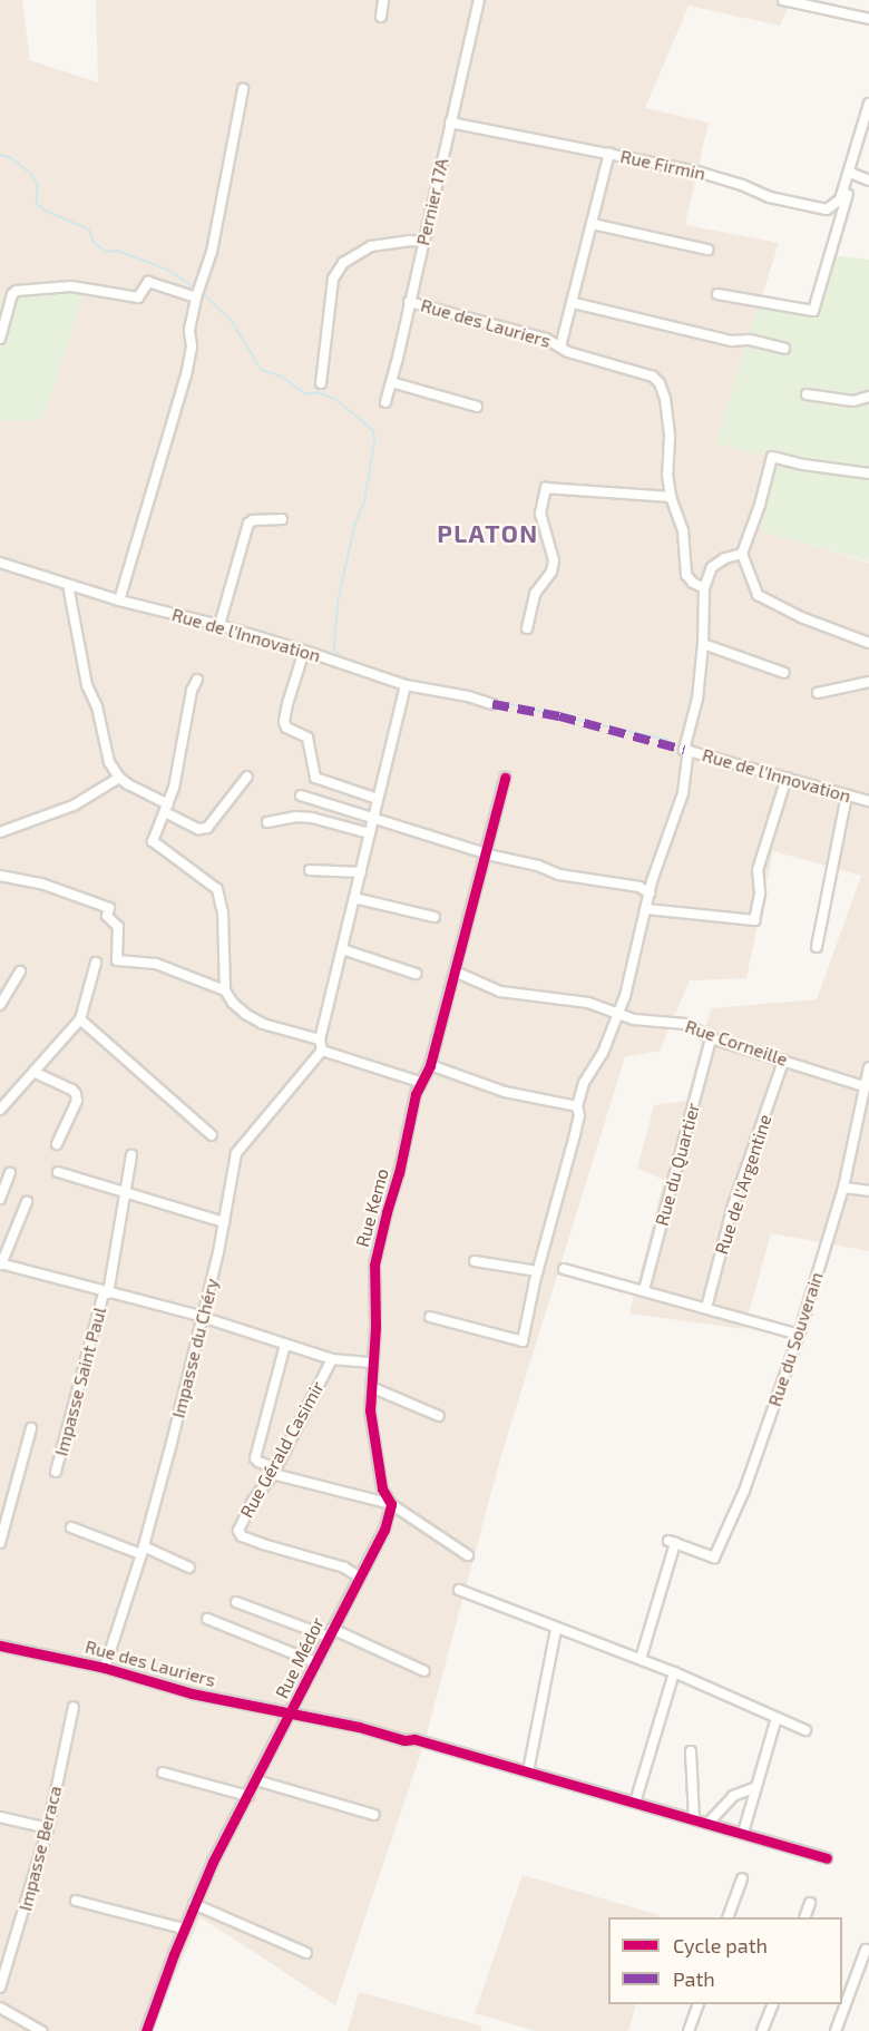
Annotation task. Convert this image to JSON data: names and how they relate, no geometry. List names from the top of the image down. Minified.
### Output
{"streets":{"street":["Rue Firmin","Pernier 17A","Rue des Lauriers","Rue de l'Innovation","Rue Corneille","Rue du Quartier","Rue de l'Argentine","Rue Kemo","Rue du Souverain","Impasse du Chéry","Impasse Saint Paul","Rue Gérald Casimir","Rue Médor","Impasse Beraca"]},"crossings":[["Rue Firmin","Pernier 17A"],["Pernier 17A","Rue des Lauriers"],["Rue des Lauriers","Impasse du Chéry"],["Rue des Lauriers","Rue Médor"],["Rue Corneille","Rue du Quartier"],["Rue Corneille","Rue de l'Argentine"],["Rue Corneille","Rue Kemo"],["Rue Corneille","Rue du Souverain"],["Rue Gérald Casimir","Rue Médor"]],"districts":["PLATON"],"legend":["Cycle path","Path"]}
